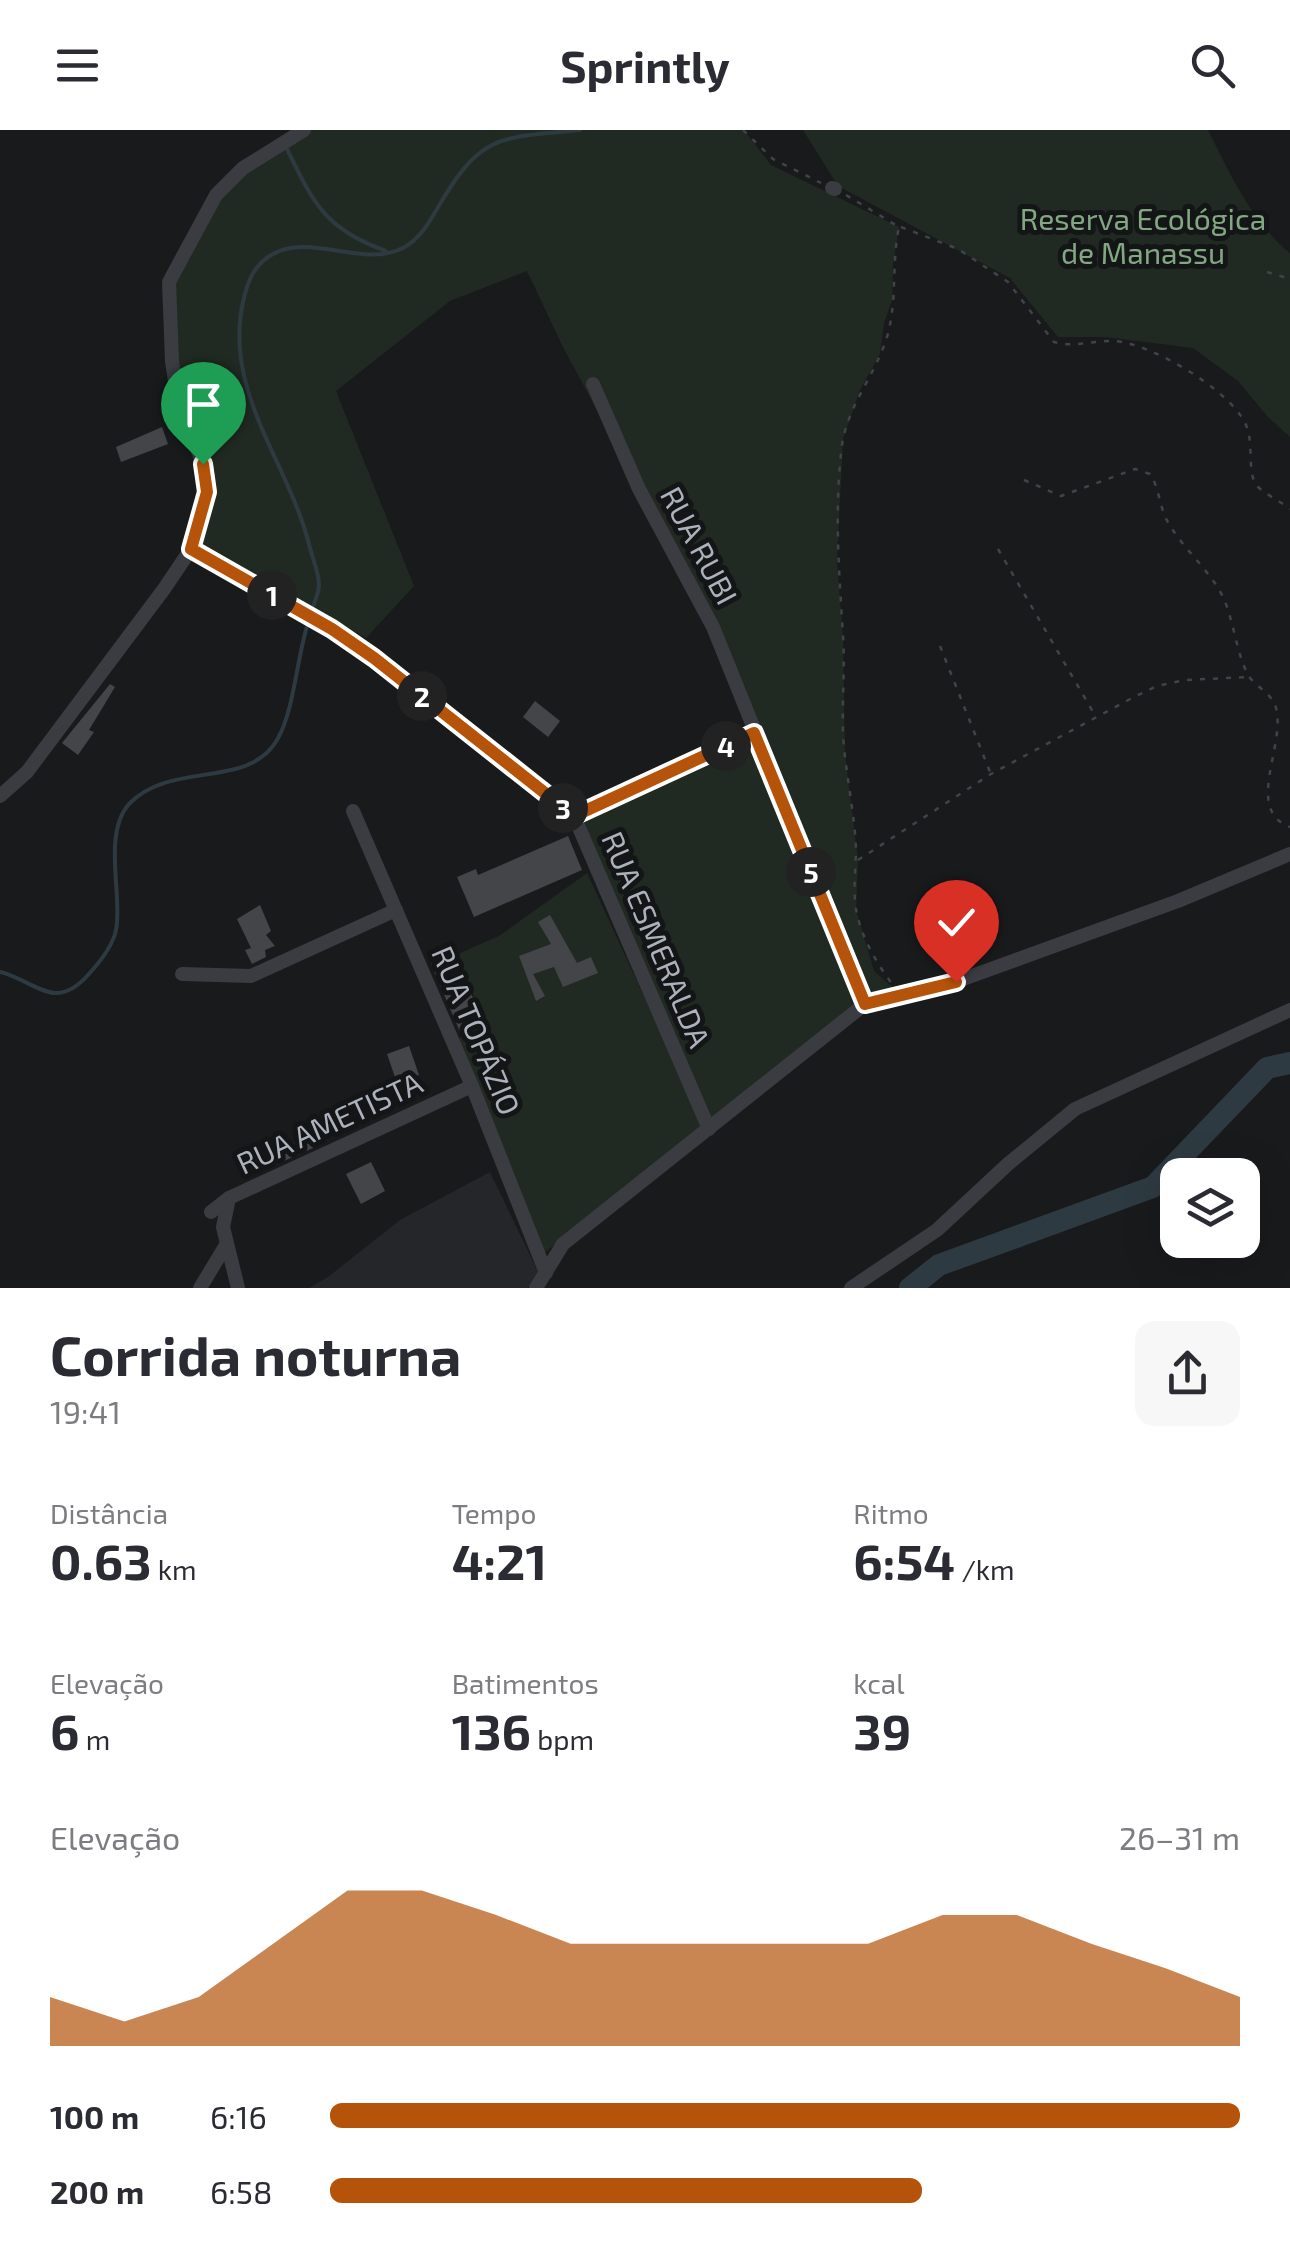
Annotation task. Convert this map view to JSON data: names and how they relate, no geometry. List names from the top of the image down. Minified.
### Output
{"streets":{"street":["RUA RUBI","RUA ESMERALDA","RUA TOPÁZIO","RUA AMETISTA"]},"crossings":[["RUA TOPÁZIO","RUA AMETISTA"]],"parks":["Reserva Ecológica de Manassu"],"page":{"header":"Sprintly","pins":["1","2","4","3","5"],"heading":["Corrida noturna","19:41"],"stats":[["Distância","0.63 km"],["Tempo","4:21"],["Ritmo","6:54 /km"],["Elevação","6 m"],["Batimentos","136 bpm"],["kcal","39"]],"chart":["Elevação","26–31 m"],"list":[{"name":"100 m","note":"6:16"},{"name":"200 m","note":"6:58"}]}}
